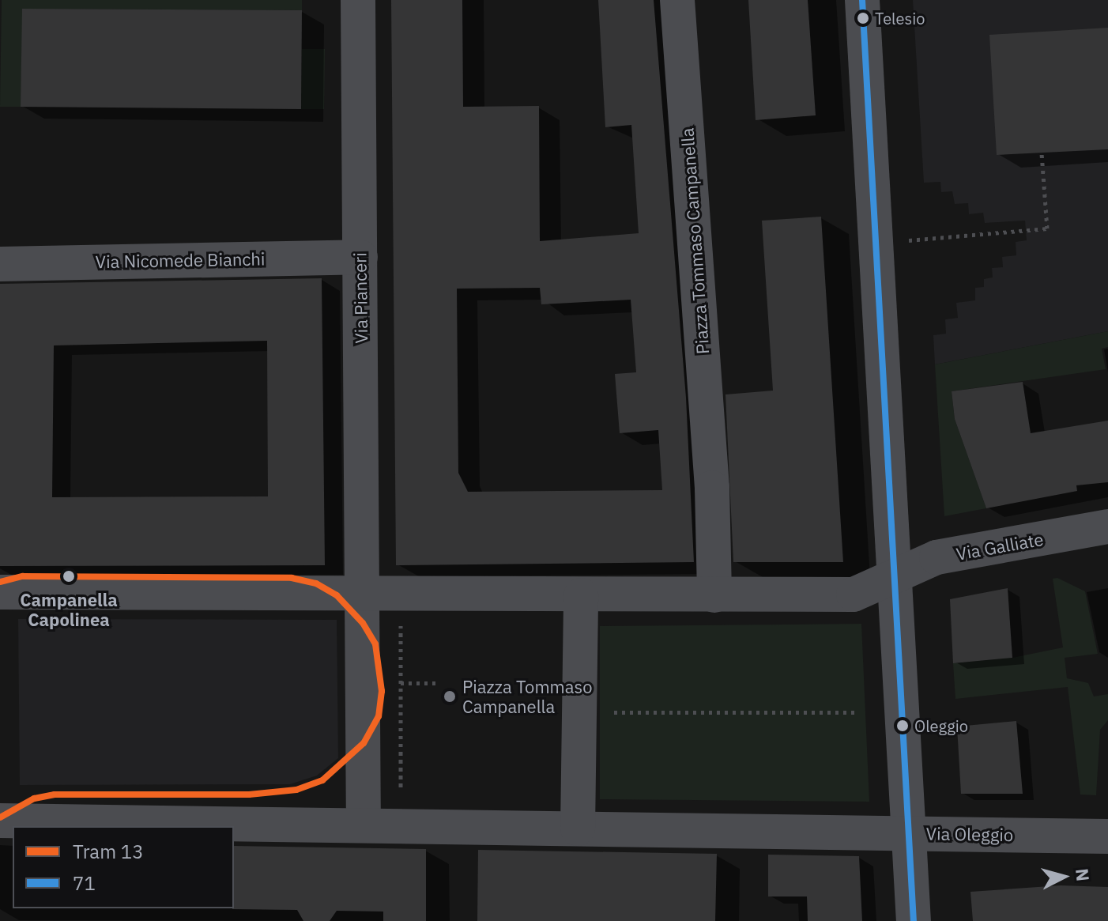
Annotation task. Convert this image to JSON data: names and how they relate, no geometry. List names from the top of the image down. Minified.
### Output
{"streets":{"street":["Piazza Tommaso Campanella","Via Nicomede Bianchi","Via Pianceri","Via Galliate","Via Oleggio"]},"crossings":[["Via Nicomede Bianchi","Via Pianceri"]],"places":["Telesio","Campanella Capolinea","Piazza Tommaso Campanella","Oleggio"],"lines":["transit line 71","tram line 13"],"legend":["Tram 13","71"],"north":"right"}
